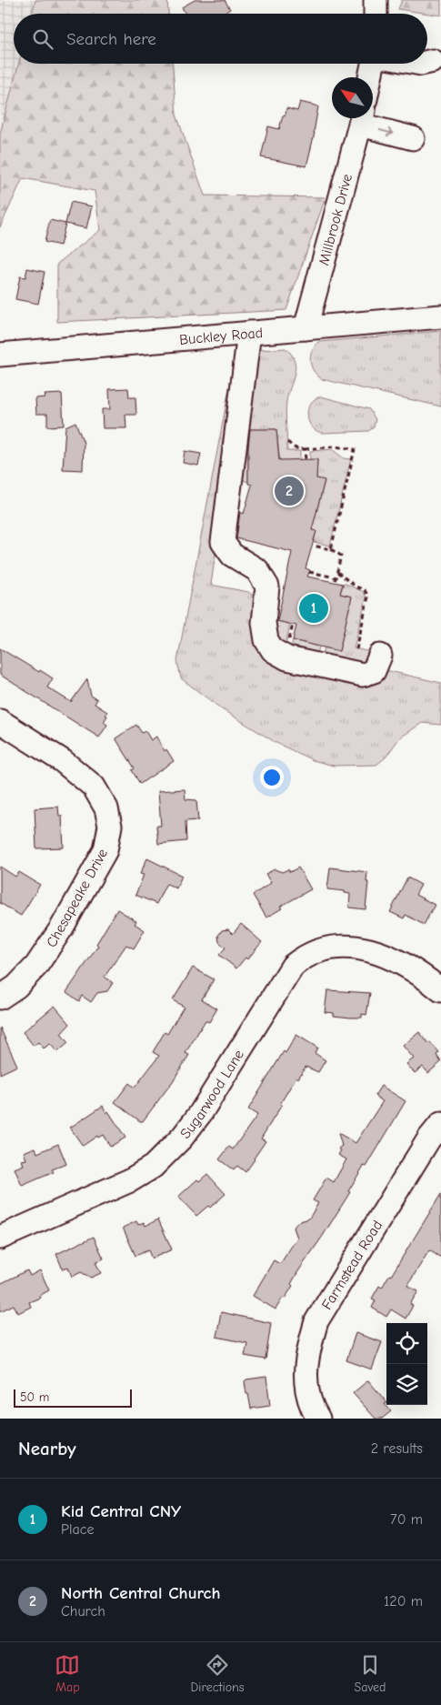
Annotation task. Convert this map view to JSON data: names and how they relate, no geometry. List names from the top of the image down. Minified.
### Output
{"streets":{"street":["Millbrook Drive","Buckley Road","Chesapeake Drive","Sugarwood Lane","Farmstead Road"]},"crossings":[["Millbrook Drive","Buckley Road"]],"scale_bar":"50 m","north":"top left","page":{"search":"Search here","pins":["2","1"],"scale":"50 m","heading":["Nearby","2 results"],"list":[{"mark":"1","name":"Kid Central CNY","note":"Place","value":"70 m"},{"mark":"2","name":"North Central Church","note":"Church","value":"120 m"}],"nav":["Map","Directions","Saved"]}}
